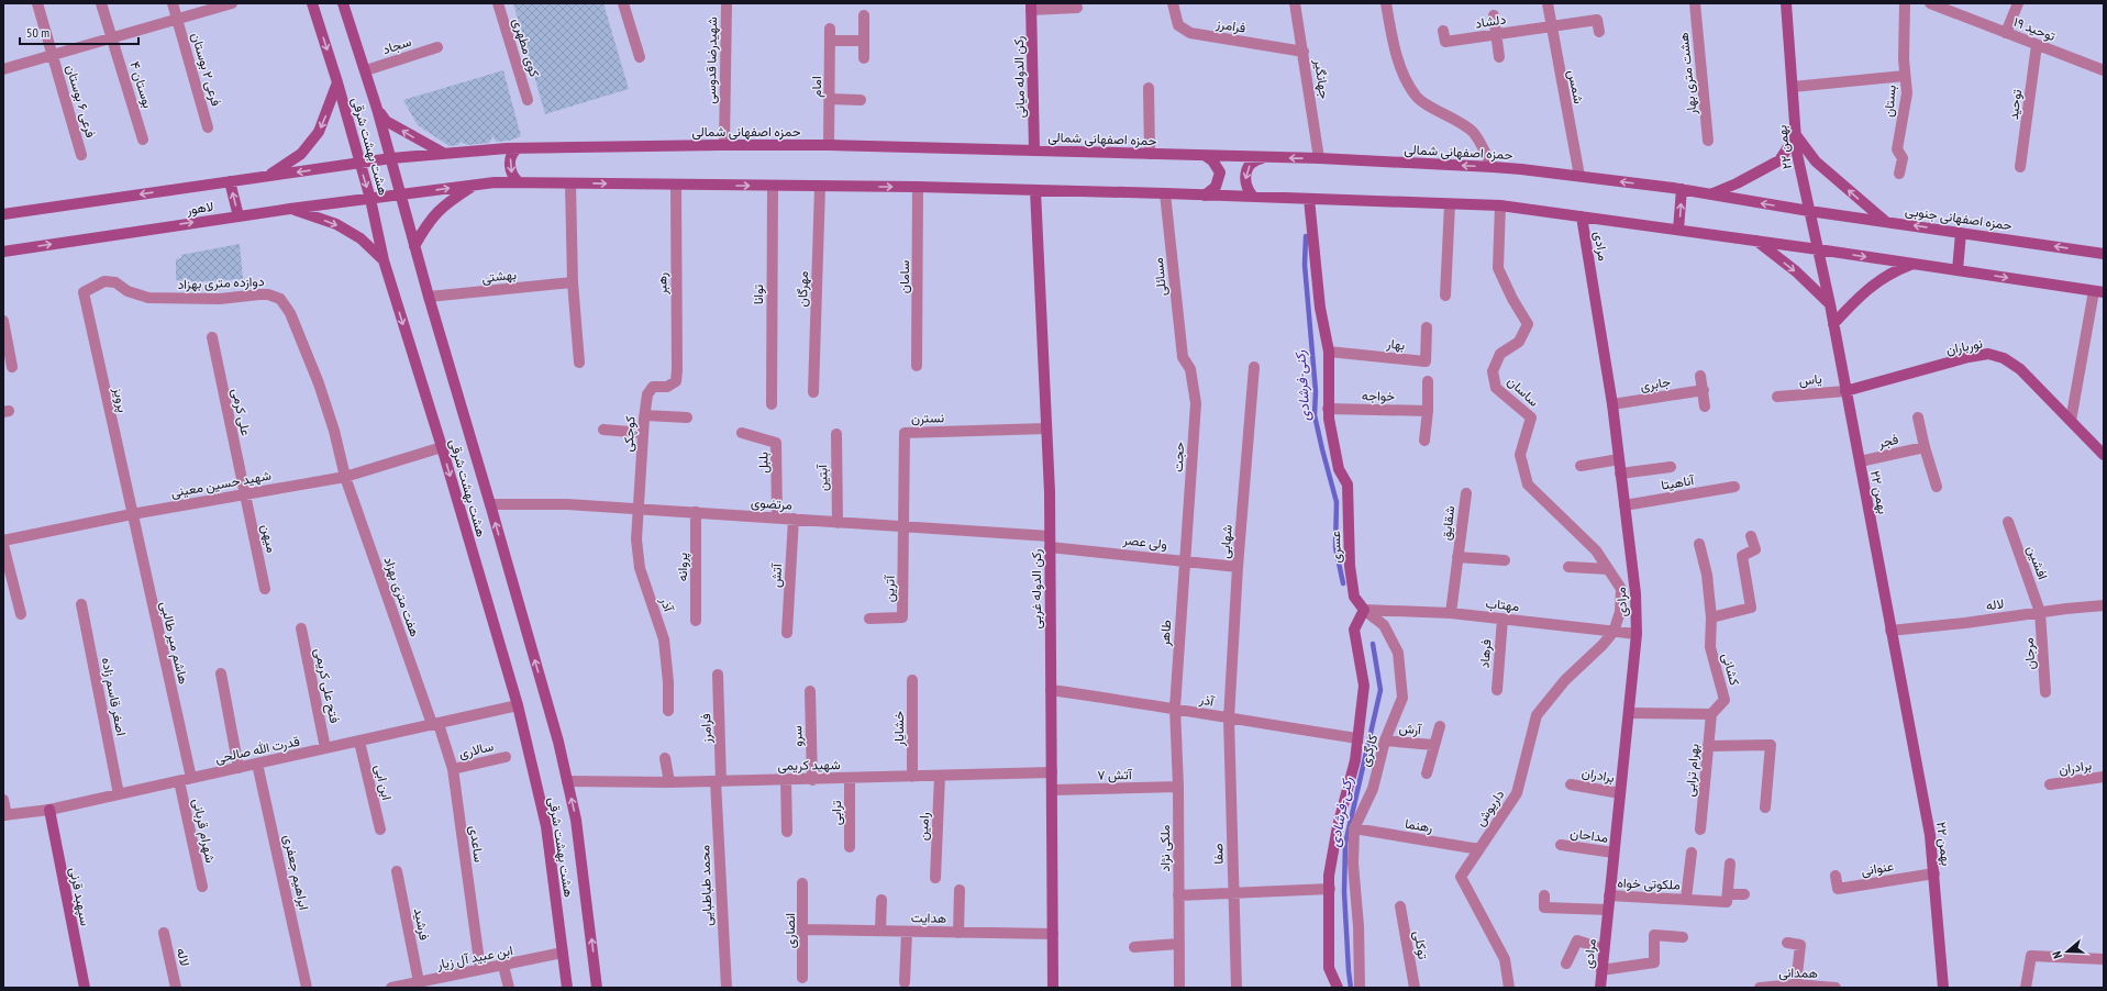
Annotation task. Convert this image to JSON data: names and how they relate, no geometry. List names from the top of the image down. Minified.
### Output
{"streets":{"main road":["رکن الدوله میانی","حمزه اصفهانی شمالی","هشت بهشت شرقی","۲۲ بهمن","لاهور","حمزه اصفهانی جنوبی","مرادی","نورباران","عسری","رکن الدوله غربی","سپهبد قرنی"],"street":["دلشاد","فرامرز","توحید ۱۹","سجاد","کوی مطهری","شهیدرضا قدوسی","فرعی ۲ بوستان","هشت متری بهار","جهانگیر","بوستان ۴","امام","شمس","فرعی ۶ بوستان","بستان","توحید","بهشتی","سامان","مسائلی","دوازده متری بهزاد","رهبر","مهرگان","توانا","بهار","یاس","جابری","ساسان","خواجه","پرویز","علی کرمی","نسترن","کوچکی","فجر","حجت","بلبل","آبتین","آناهیتا","شهید حسین معینی","مرتضوی","شقایق","میهن","ولی عصر","شهابی","افشین","پروانه","آتش","آترین","هفت متری بهزاد","آذر","مهتاب","لاله","طاهر","هاشم میر طالبی","فرهاد","مرجان","کشانی","فتح علی کریمی","اصغر قاسم زاده","خشایار","آرش","سرو","قدرت الله صالحی","سالاری","کارگری","شهید کریمی","برادران","بهرام ترابی","آتش ۷","ابن ابی","داریوش","ترابی","رهنما","رامین","شهرام قربانی","مداحان","ساعدی","ملکی نژاد","صفا","عنوانی","ابراهیم جعفری","ملکوتی خواه","محمد طباطبایی","هدایت","فرشید","انصاری","توکلی","ابن عبید آل زیار","همدانی"]},"crossings":[["دلشاد","شمس"],["فرامرز","جهانگیر"],["فرامرز","شهید کریمی"],["فرامرز","محمد طباطبایی"],["توحید ۱۹","توحید"],["سجاد","هشت بهشت شرقی"],["شهیدرضا قدوسی","حمزه اصفهانی شمالی"],["رکن الدوله میانی","حمزه اصفهانی شمالی"],["جهانگیر","حمزه اصفهانی شمالی"],["امام","حمزه اصفهانی شمالی"],["شمس","حمزه اصفهانی شمالی"],["حمزه اصفهانی شمالی","هشت بهشت شرقی"],["حمزه اصفهانی شمالی","۲۲ بهمن"],["حمزه اصفهانی شمالی","لاهور"],["حمزه اصفهانی شمالی","حمزه اصفهانی جنوبی"],["هشت بهشت شرقی","لاهور"],["هشت بهشت شرقی","بهشتی"],["هشت بهشت شرقی","شهید حسین معینی"],["هشت بهشت شرقی","مرتضوی"],["هشت بهشت شرقی","قدرت الله صالحی"],["هشت بهشت شرقی","شهید کریمی"],["هشت بهشت شرقی","ابن عبید آل زیار"],["۲۲ بهمن","حمزه اصفهانی جنوبی"],["۲۲ بهمن","نورباران"],["۲۲ بهمن","یاس"],["۲۲ بهمن","فجر"],["۲۲ بهمن","لاله"],["۲۲ بهمن","عنوانی"],["مرادی","جابری"],["مرادی","آناهیتا"],["مرادی","مهتاب"],["مرادی","برادران"],["مرادی","مداحان"],["مرادی","ملکوتی خواه"],["مسائلی","حجت"],["دوازده متری بهزاد","پرویز"],["دوازده متری بهزاد","شهید حسین معینی"],["دوازده متری بهزاد","هفت متری بهزاد"],["رهبر","کوچکی"],["بهار","عسری"],["نورباران","یاس"],["ساسان","مهتاب"],["ساسان","داریوش"],["خواجه","عسری"],["پرویز","شهید حسین معینی"],["پرویز","هاشم میر طالبی"],["علی کرمی","شهید حسین معینی"],["علی کرمی","میهن"],["نسترن","مرتضوی"],["نسترن","آترین"],["نسترن","رکن الدوله غربی"],["کوچکی","مرتضوی"],["کوچکی","آذر"],["حجت","ولی عصر"],["حجت","طاهر"],["بلبل","مرتضوی"],["آبتین","مرتضوی"],["شهید حسین معینی","میهن"],["شهید حسین معینی","هفت متری بهزاد"],["شهید حسین معینی","هاشم میر طالبی"],["مرتضوی","ولی عصر"],["مرتضوی","پروانه"],["مرتضوی","آتش"],["مرتضوی","آترین"],["مرتضوی","رکن الدوله غربی"],["مرتضوی","آذر"],["شقایق","مهتاب"],["ولی عصر","شهابی"],["ولی عصر","رکن الدوله غربی"],["ولی عصر","طاهر"],["شهابی","آذر"],["شهابی","صفا"],["عسری","مهتاب"],["عسری","کارگری"],["افشین","لاله"],["افشین","مرجان"],["رکن الدوله غربی","آذر"],["رکن الدوله غربی","شهید کریمی"],["رکن الدوله غربی","آتش ۷"],["رکن الدوله غربی","هدایت"],["هفت متری بهزاد","قدرت الله صالحی"],["هفت متری بهزاد","ساعدی"],["آذر","طاهر"],["آذر","ملکی نژاد"],["آذر","صفا"],["مهتاب","فرهاد"],["مهتاب","کارگری"],["مهتاب","داریوش"],["لاله","مرجان"],["طاهر","ملکی نژاد"],["هاشم میر طالبی","قدرت الله صالحی"],["کشانی","بهرام ترابی"],["فتح علی کریمی","قدرت الله صالحی"],["اصغر قاسم زاده","قدرت الله صالحی"],["خشایار","شهید کریمی"],["آرش","کارگری"],["سرو","شهید کریمی"],["قدرت الله صالحی","ابن ابی"],["قدرت الله صالحی","شهرام قربانی"],["قدرت الله صالحی","ساعدی"],["قدرت الله صالحی","ابراهیم جعفری"],["قدرت الله صالحی","سپهبد قرنی"],["سالاری","ساعدی"],["کارگری","رهنما"],["شهید کریمی","ترابی"],["شهید کریمی","رامین"],["شهید کریمی","محمد طباطبایی"],["آتش ۷","ملکی نژاد"],["داریوش","رهنما"],["ساعدی","ابن عبید آل زیار"],["هدایت","انصاری"],["فرشید","ابن عبید آل زیار"]],"water":["رکنی-فرشادی"],"scale_bar":"50 m","north":"left"}
